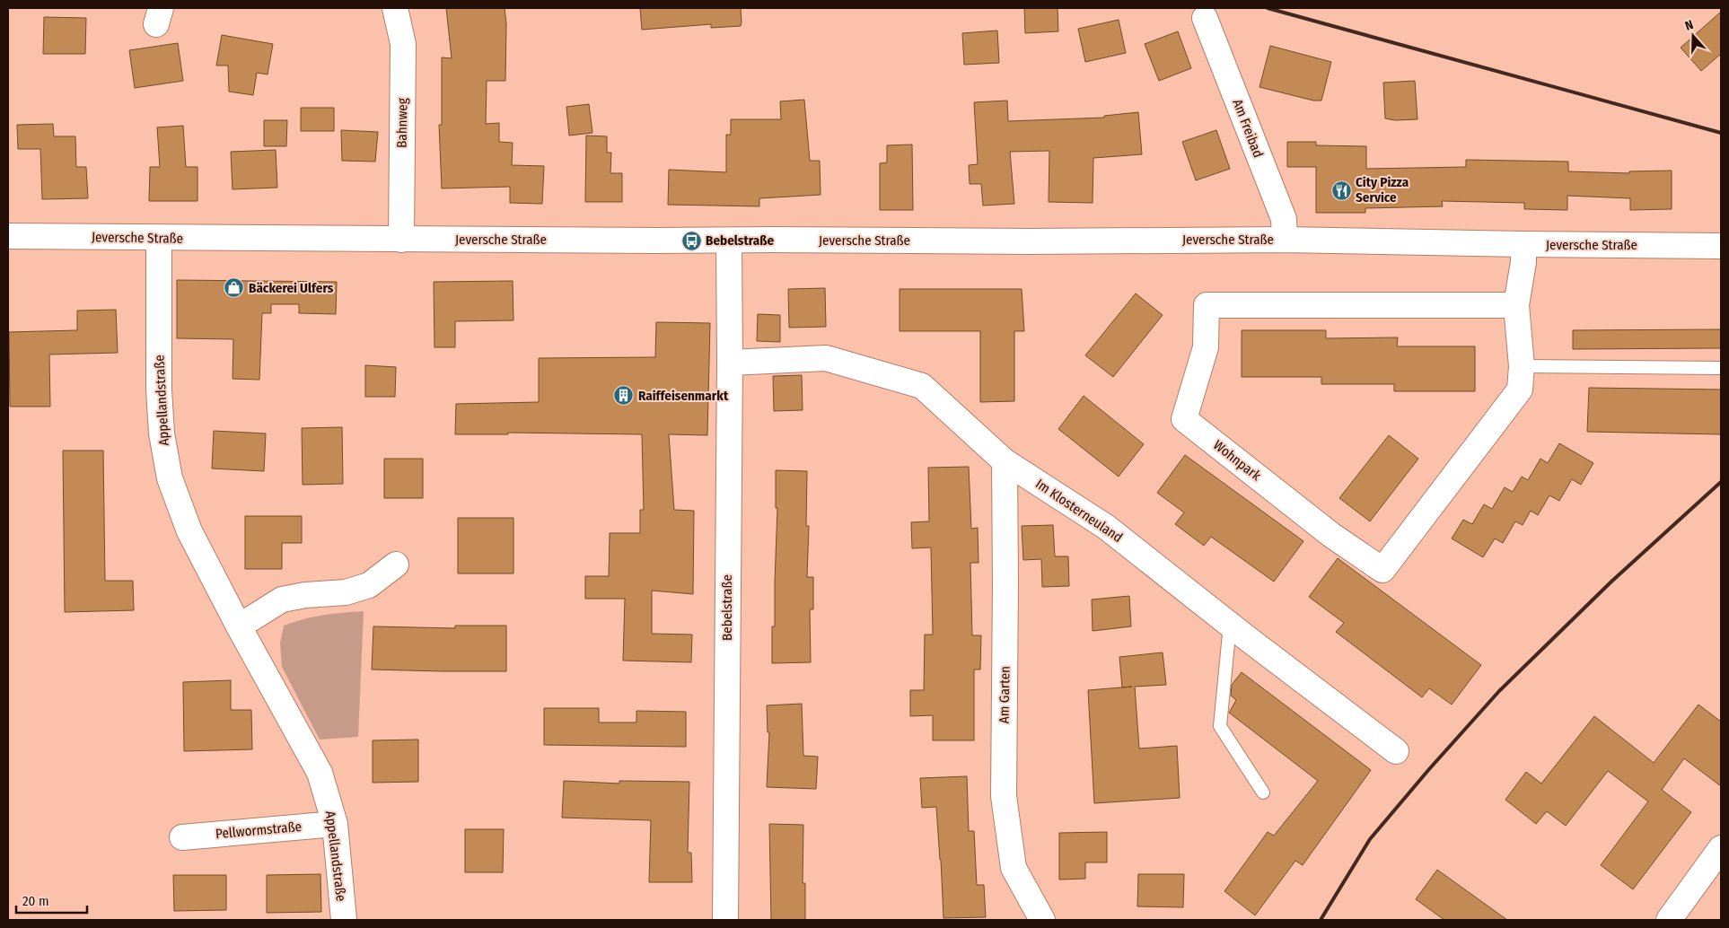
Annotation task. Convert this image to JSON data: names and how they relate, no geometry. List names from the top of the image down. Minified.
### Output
{"streets":{"street":["Bahnweg","Am Freibad","Jeversche Straße","Appellandstraße","Wohnpark","Im Klosterneuland","Bebelstraße","Am Garten","Pellwormstraße"]},"crossings":[["Bahnweg","Jeversche Straße"],["Am Freibad","Jeversche Straße"],["Jeversche Straße","Appellandstraße"],["Jeversche Straße","Wohnpark"],["Jeversche Straße","Bebelstraße"],["Appellandstraße","Pellwormstraße"],["Im Klosterneuland","Bebelstraße"],["Im Klosterneuland","Am Garten"]],"places":{"restaurant":["City Pizza Service"],"bus stop":["Bebelstraße"],"shop":["Bäckerei Ulfers"],"building":["Raiffeisenmarkt"]},"scale_bar":"20 m","north":"top"}
